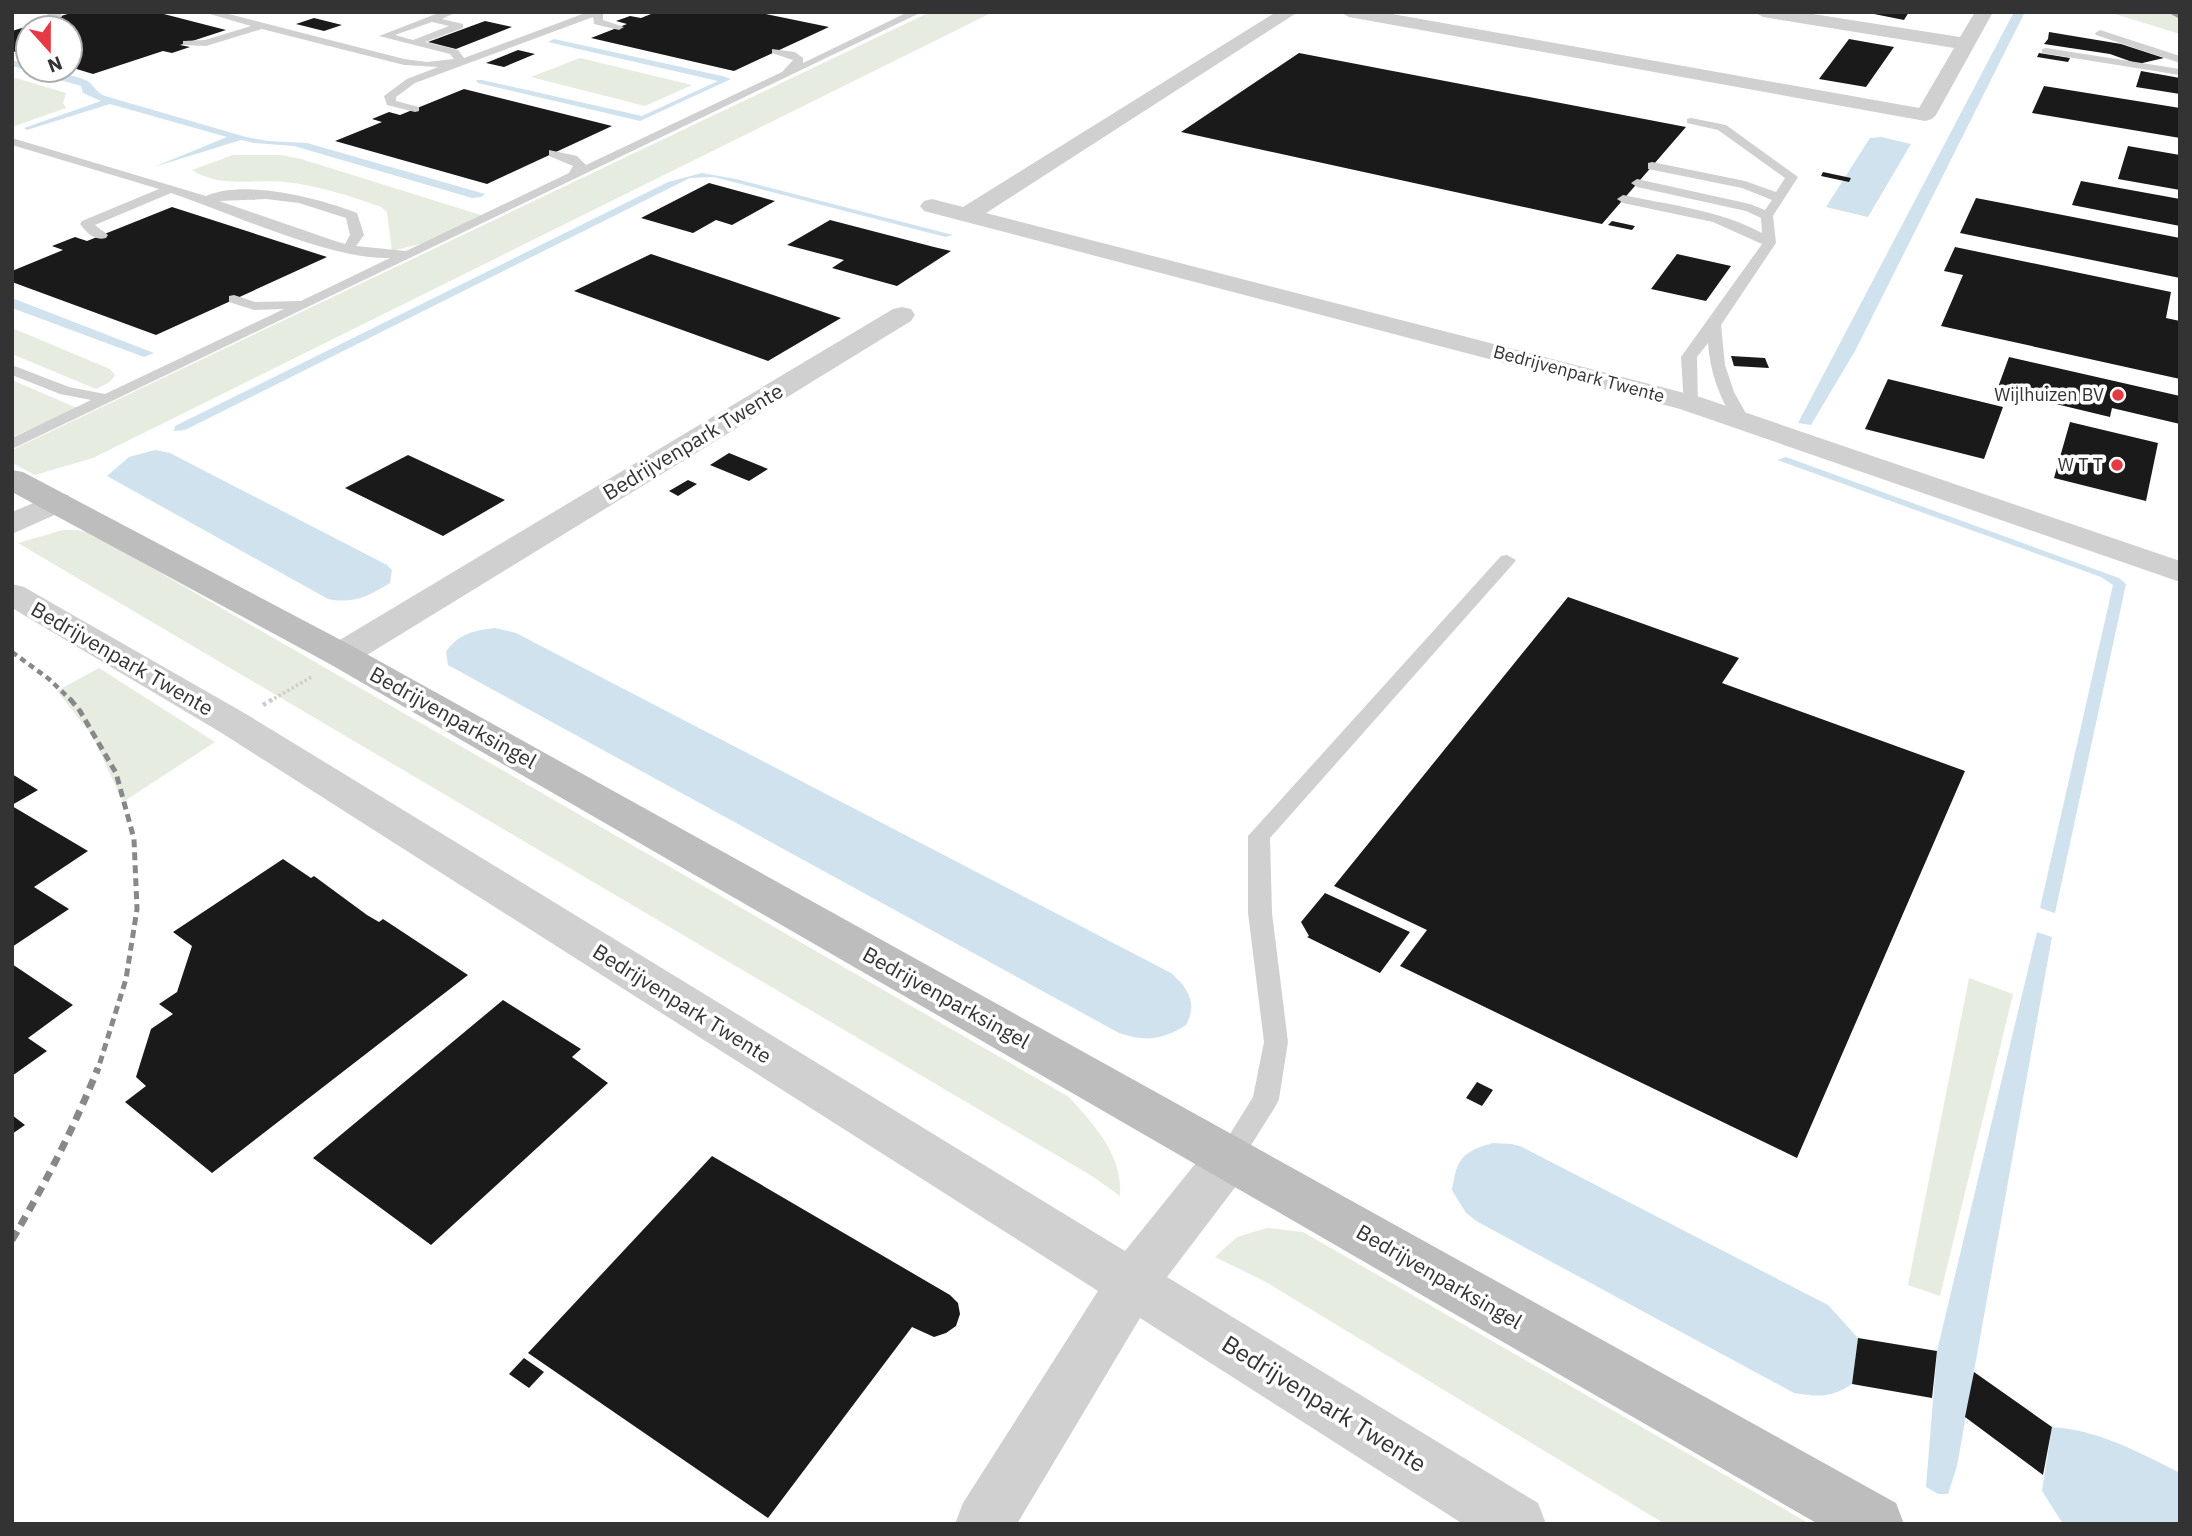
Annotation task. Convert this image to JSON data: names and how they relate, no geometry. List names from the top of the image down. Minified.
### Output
{"streets":{"street":["Bedrijvenpark Twente","Bedrijvenparksingel"]},"crossings":[["Bedrijvenpark Twente","Bedrijvenparksingel"]],"places":["Wijlhuizen BV","W T T"],"north":"bottom"}
